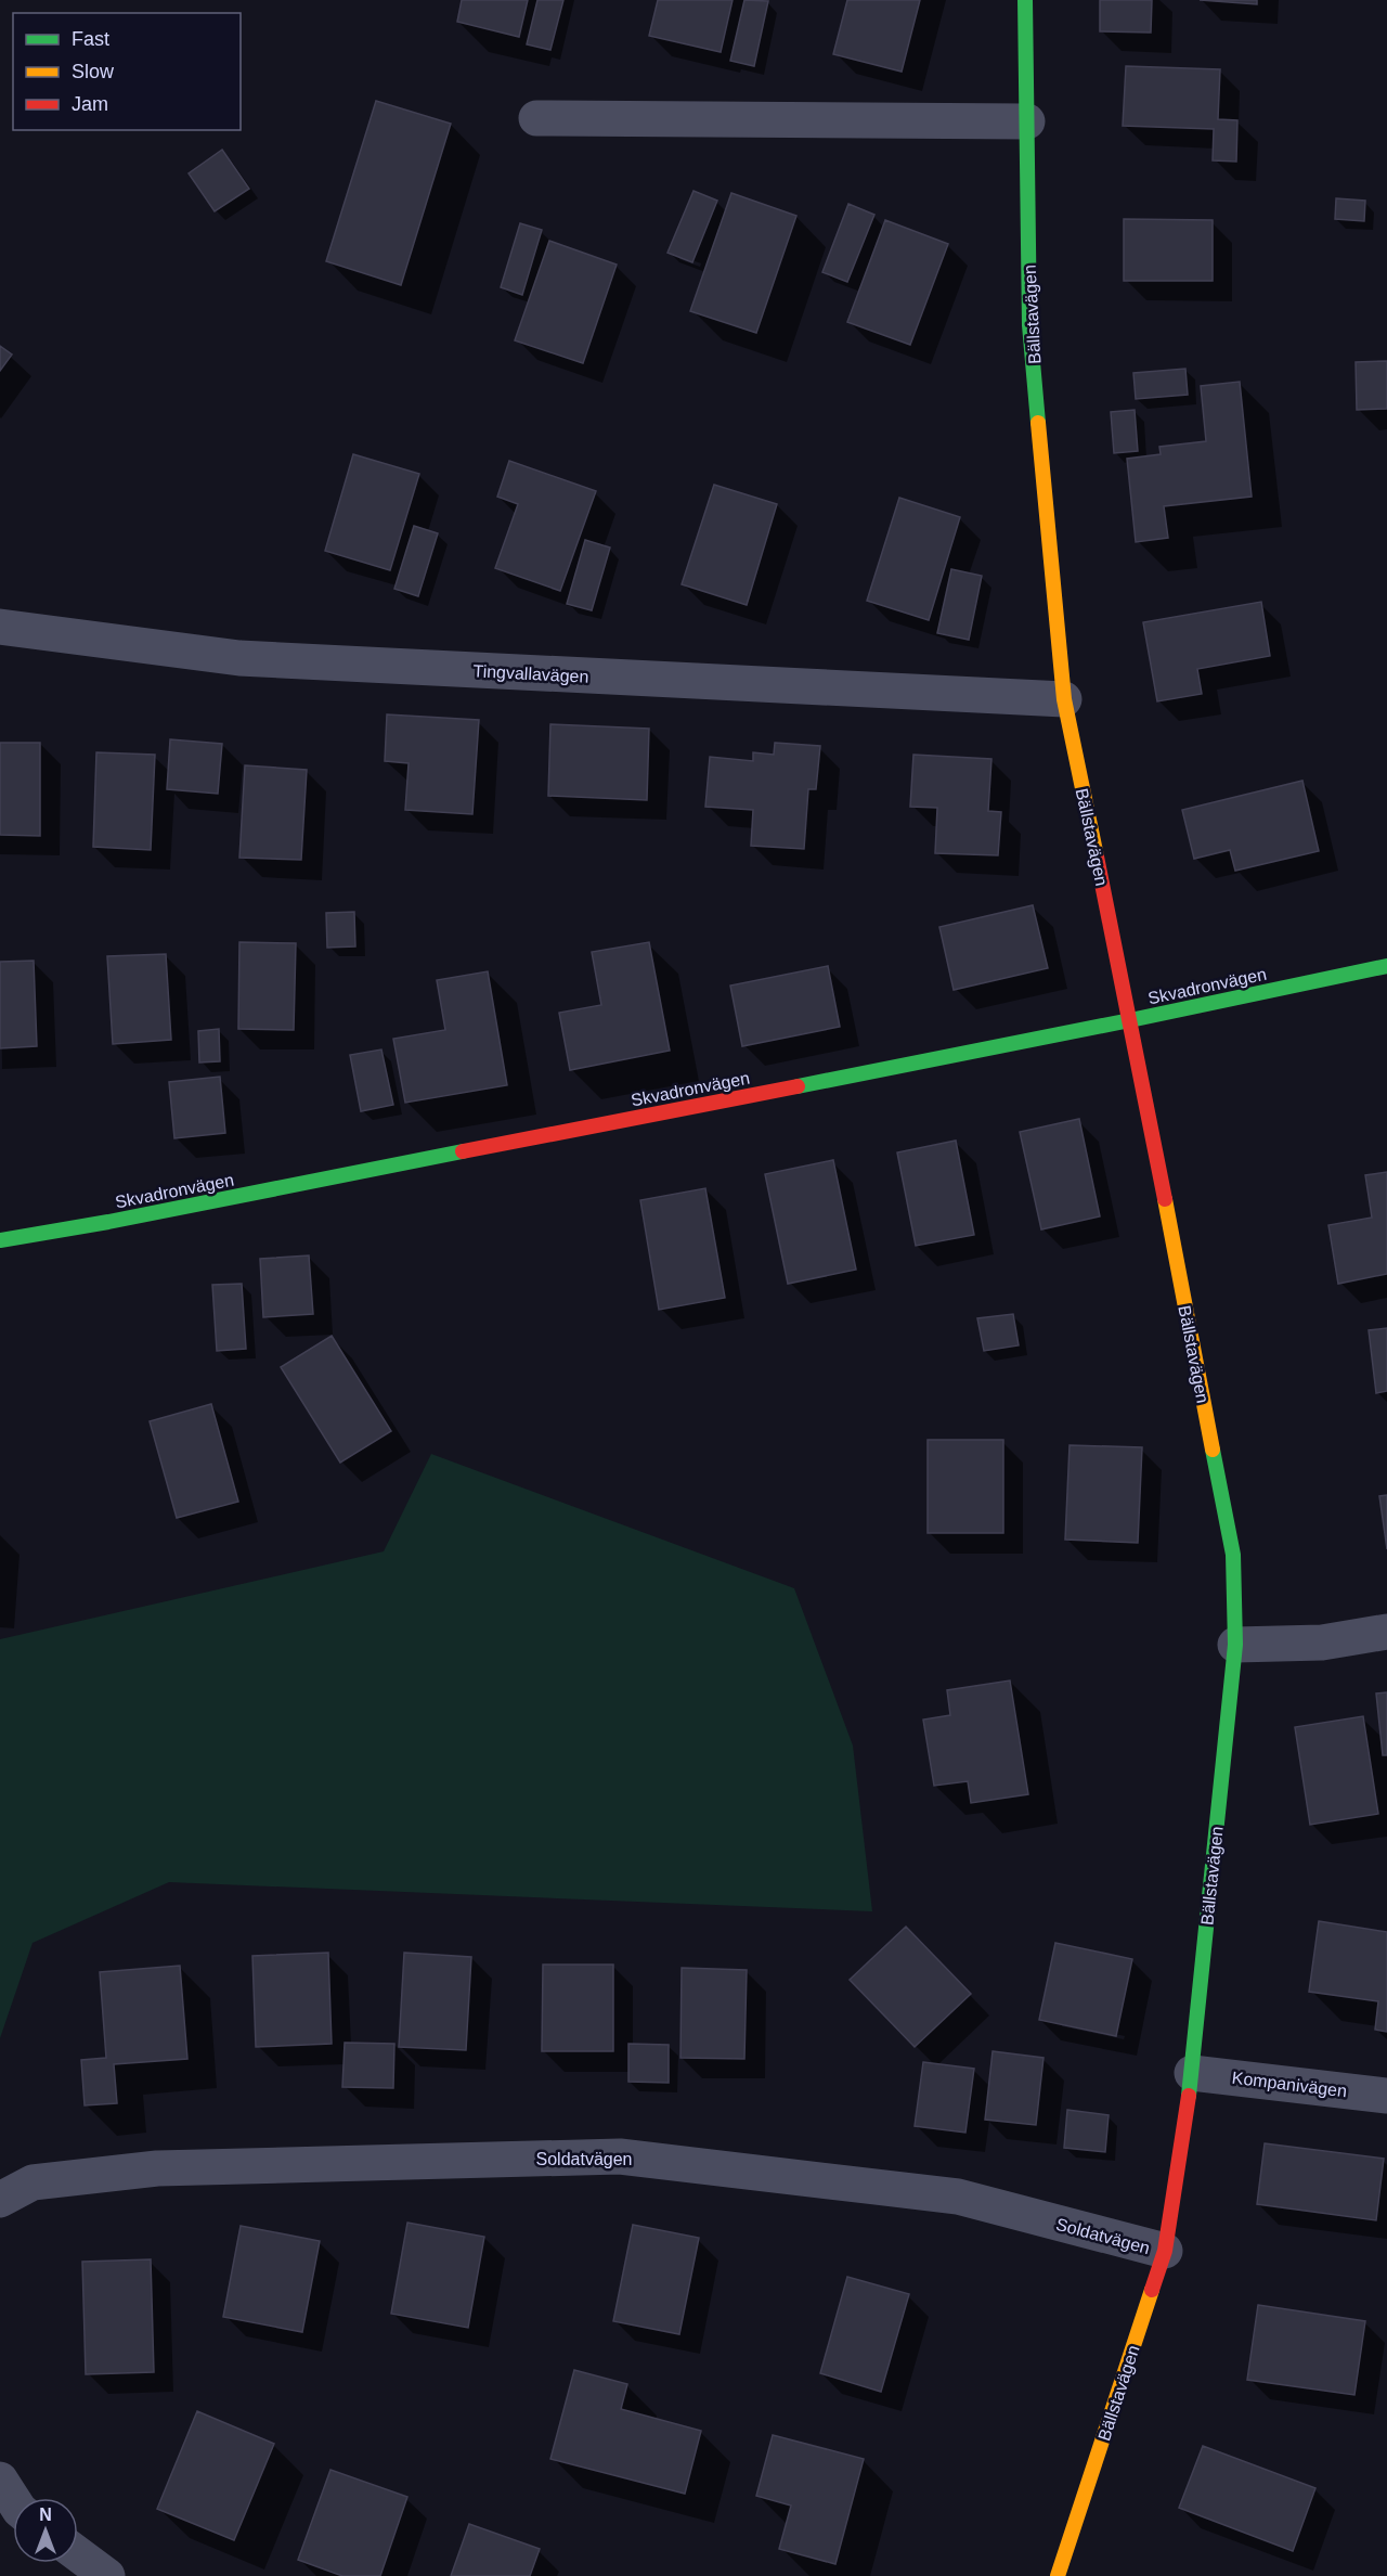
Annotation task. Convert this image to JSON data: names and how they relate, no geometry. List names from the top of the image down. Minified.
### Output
{"streets":{"street":["Bällstavägen","Tingvallavägen","Skvadronvägen","Kompanivägen","Soldatvägen"]},"crossings":[["Bällstavägen","Tingvallavägen"],["Bällstavägen","Skvadronvägen"],["Bällstavägen","Kompanivägen"],["Bällstavägen","Soldatvägen"]],"legend":["Fast","Slow","Jam"],"north":"top"}
